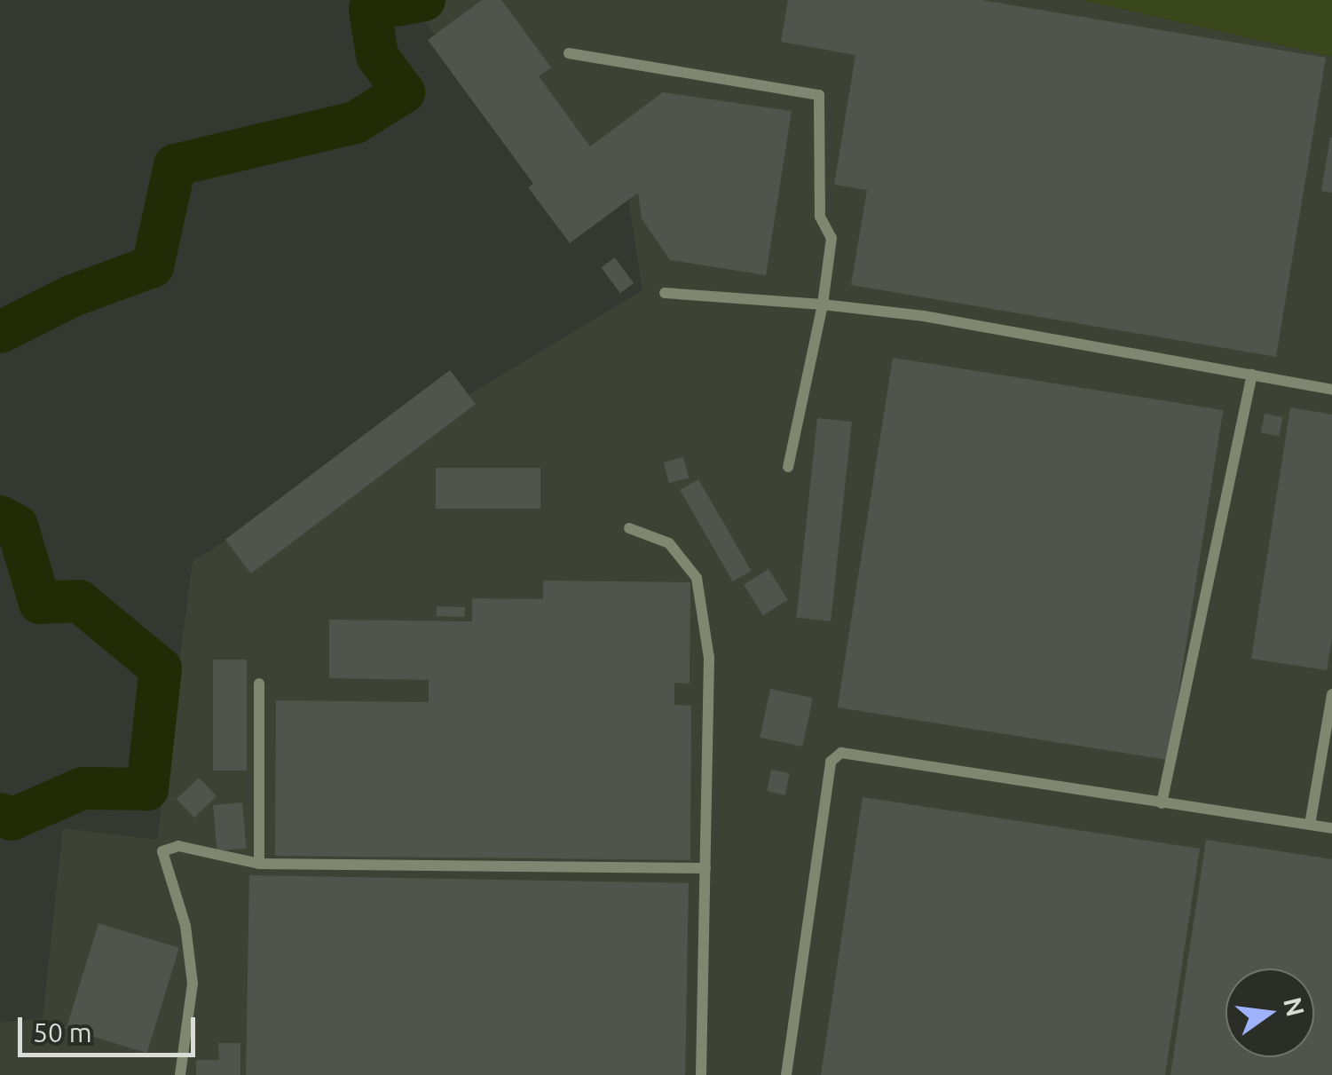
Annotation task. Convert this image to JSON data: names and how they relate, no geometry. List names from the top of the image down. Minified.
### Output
{"scale_bar":"50 m","north":"right"}
